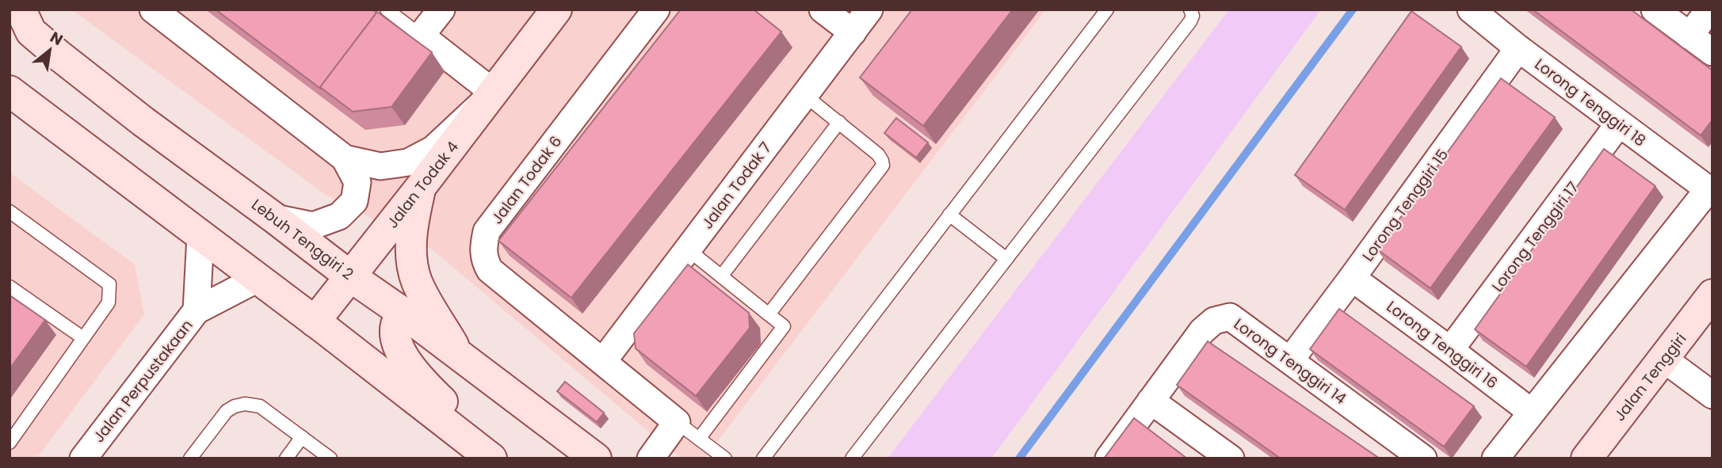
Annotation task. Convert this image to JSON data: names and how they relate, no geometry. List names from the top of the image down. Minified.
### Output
{"streets":{"street":["Lorong Tenggiri 18","Jalan Todak 6","Jalan Todak 4","Jalan Todak 7","Lorong Tenggiri 15","Lorong Tenggiri 17","Lebuh Tenggiri 2","Lorong Tenggiri 16","Lorong Tenggiri 14","Jalan Tenggiri","Jalan Perpustakaan"]},"crossings":[["Lorong Tenggiri 18","Lorong Tenggiri 15"],["Lorong Tenggiri 18","Lorong Tenggiri 17"],["Jalan Todak 6","Jalan Todak 7"],["Jalan Todak 4","Lebuh Tenggiri 2"],["Lorong Tenggiri 15","Lorong Tenggiri 16"],["Lorong Tenggiri 15","Lorong Tenggiri 14"],["Lorong Tenggiri 17","Lorong Tenggiri 16"]],"north":"top right"}
